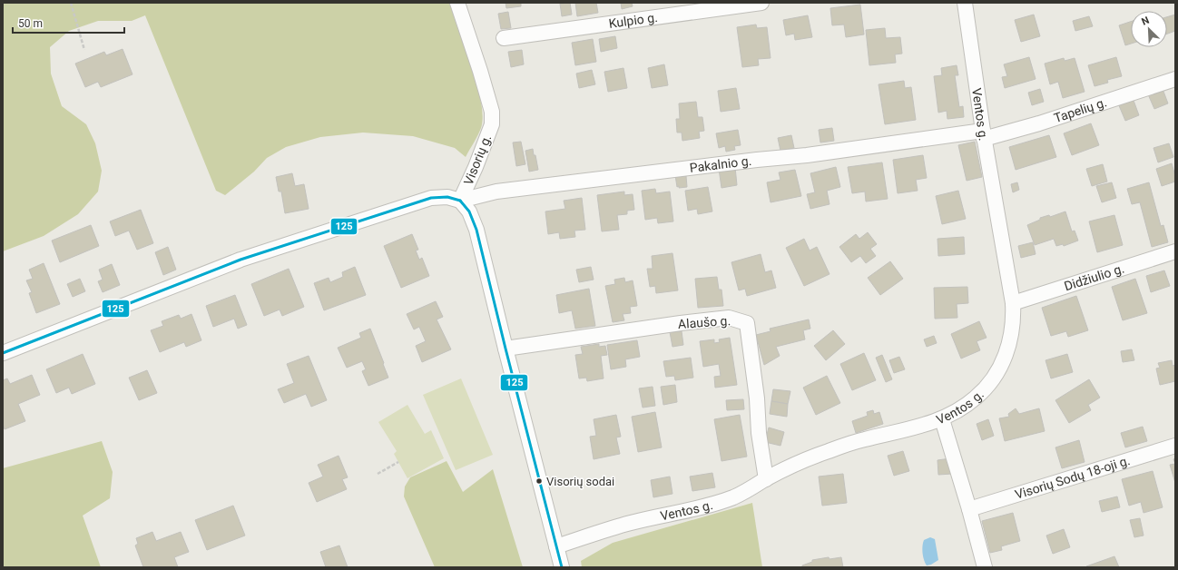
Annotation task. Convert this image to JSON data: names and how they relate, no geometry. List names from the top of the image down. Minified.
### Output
{"streets":{"street":["Kulpio g.","Tapelių g.","Ventos g.","Visorių g.","Pakalnio g.","Didžiulio g.","Alaušo g.","Visorių Sodų 18-oji g."]},"crossings":[["Tapelių g.","Ventos g."],["Tapelių g.","Pakalnio g."],["Ventos g.","Visorių g."],["Ventos g.","Pakalnio g."],["Ventos g.","Didžiulio g."],["Ventos g.","Alaušo g."],["Visorių g.","Pakalnio g."],["Visorių g.","Alaušo g."]],"places":["Visorių sodai"],"lines":["transit line 125"],"scale_bar":"50 m","north":"top left"}
